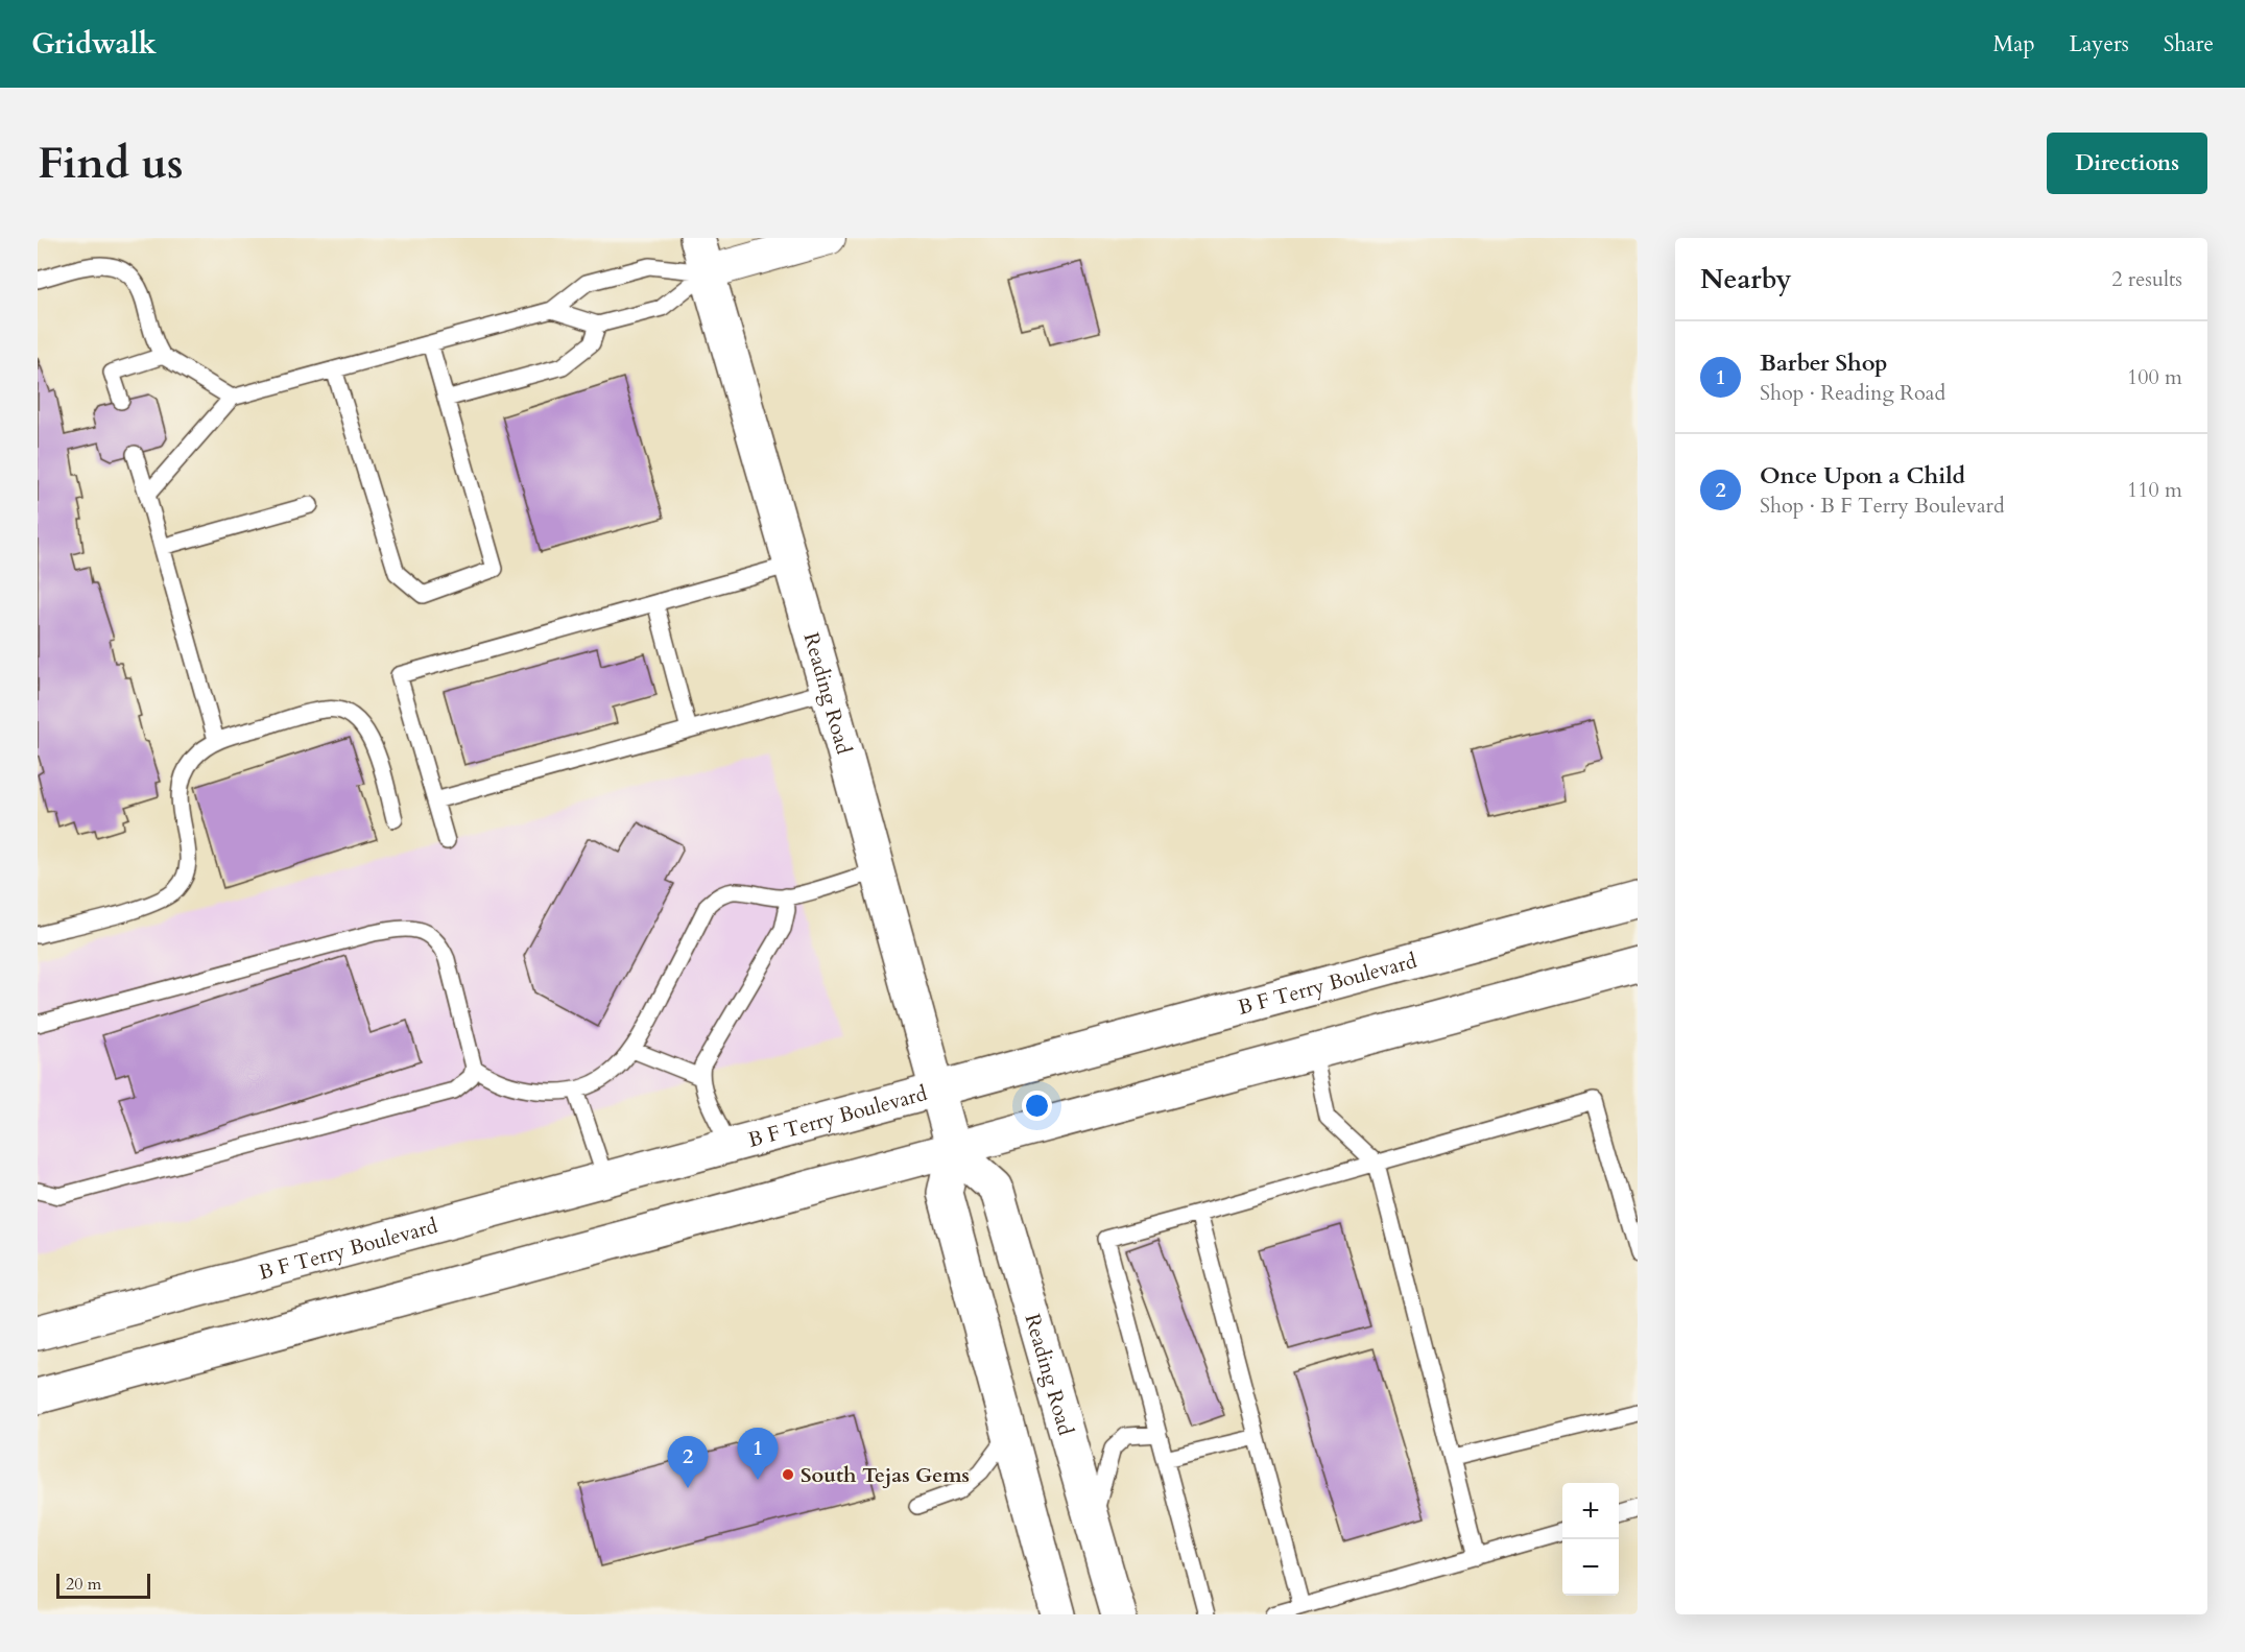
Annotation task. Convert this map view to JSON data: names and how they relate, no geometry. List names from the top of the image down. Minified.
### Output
{"streets":{"main road":["Reading Road","B F Terry Boulevard"]},"crossings":[["Reading Road","B F Terry Boulevard"]],"places":["South Tejas Gems"],"scale_bar":"20 m","page":{"header":"Gridwalk","nav":["Map","Layers","Share"],"buttons":"Directions","title":"Find us","heading":["Nearby","2 results"],"list":[{"mark":"1","name":"Barber Shop","note":"Shop · Reading Road","value":"100 m"},{"mark":"2","name":"Once Upon a Child","note":"Shop · B F Terry Boulevard","value":"110 m"}],"pins":["1","2"],"map_buttons":["+","−"],"scale":"20 m"}}
